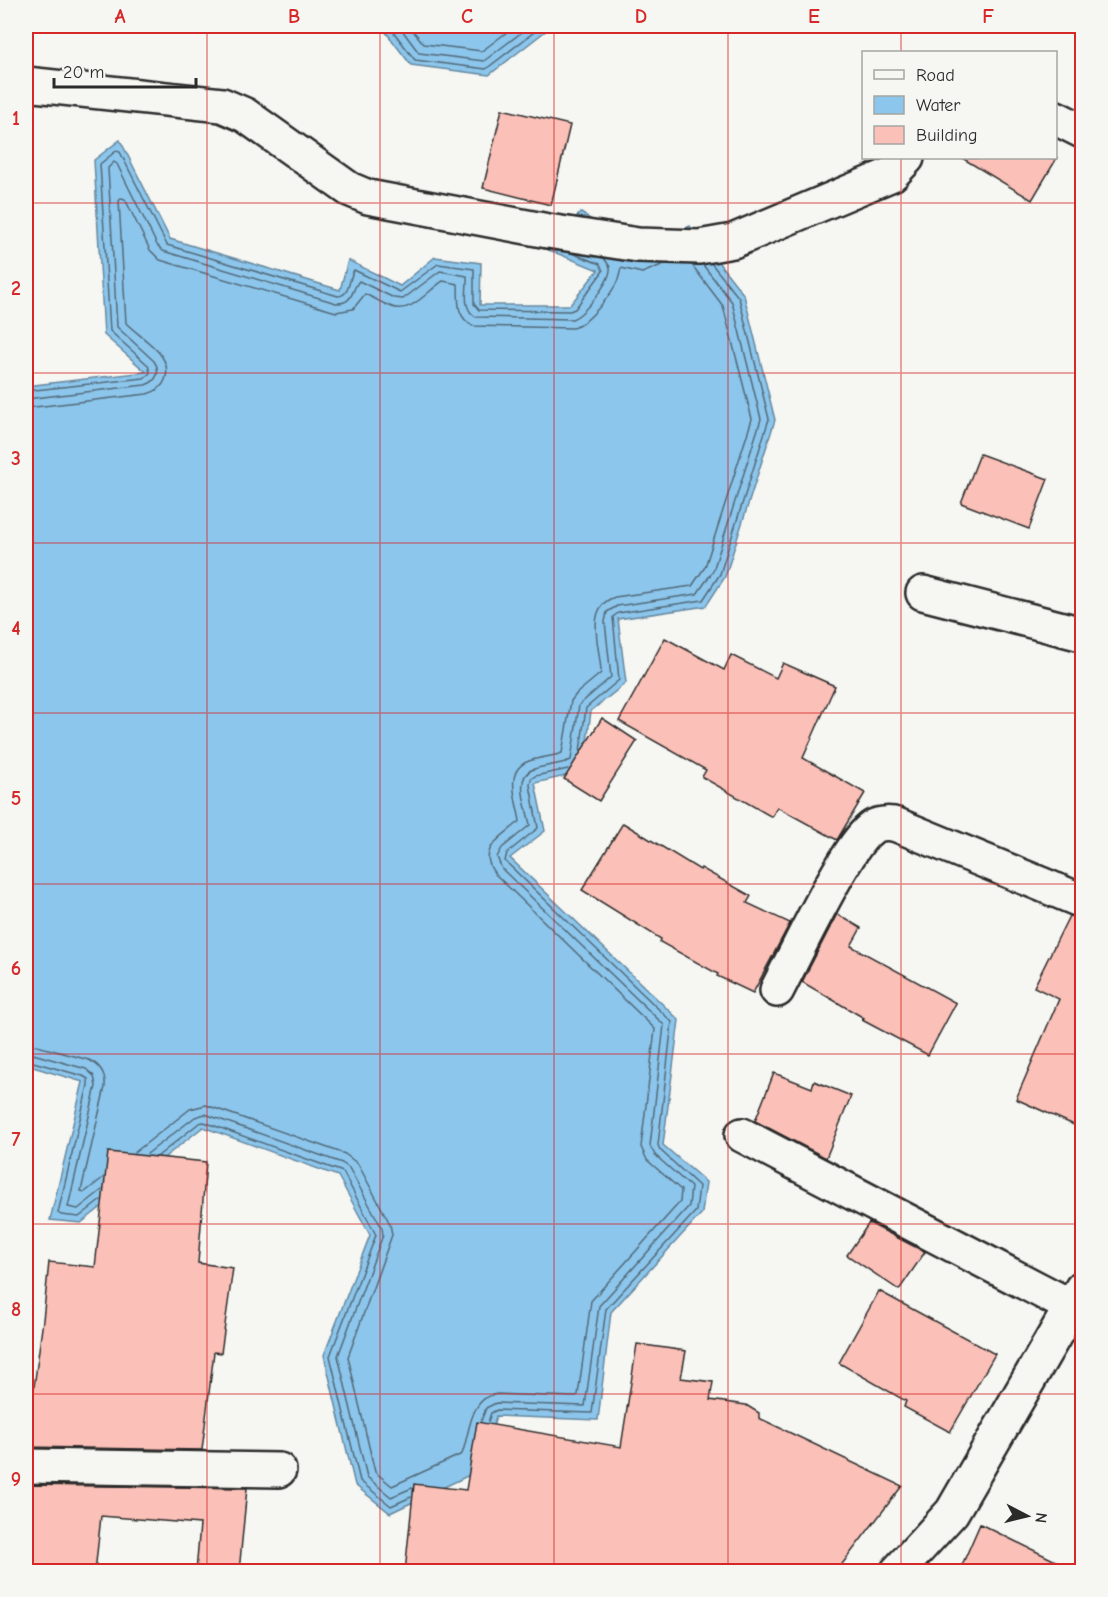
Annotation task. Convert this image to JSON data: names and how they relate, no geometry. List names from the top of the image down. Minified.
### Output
{"legend":["Road","Water","Building"],"scale_bar":"20 m","north":"right","grid":{"columns":["A","B","C","D","E","F"],"rows":["1","2","3","4","5","6","7","8","9"]}}
